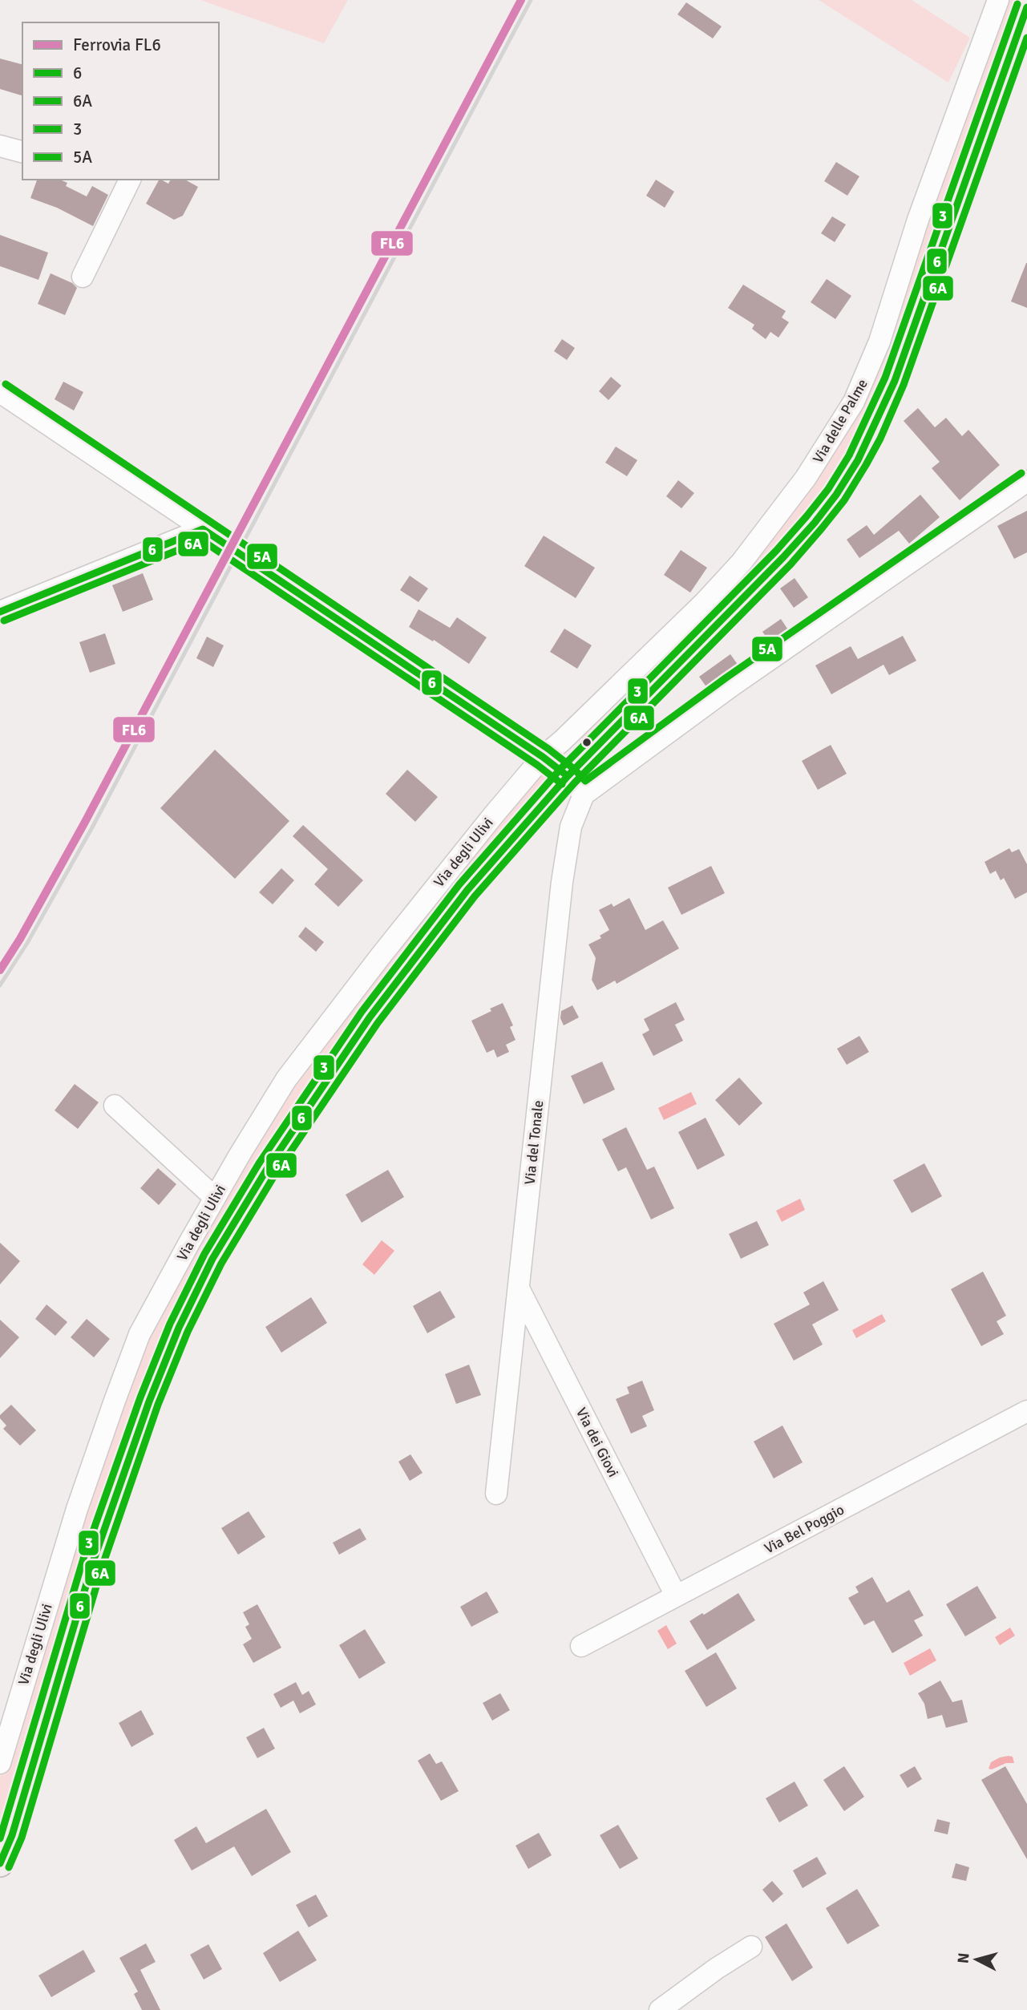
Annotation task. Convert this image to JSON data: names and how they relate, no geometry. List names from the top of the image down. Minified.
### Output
{"streets":{"street":["Via delle Palme","Via degli Ulivi","Via del Tonale","Via dei Giovi","Via Bel Poggio"]},"crossings":[["Via delle Palme","Via degli Ulivi"],["Via del Tonale","Via dei Giovi"],["Via dei Giovi","Via Bel Poggio"]],"lines":["rail line FL6","transit line 3","transit line 6","transit line 6A","transit line 5A"],"legend":["Ferrovia FL6","6","6A","3","5A"],"north":"left"}
